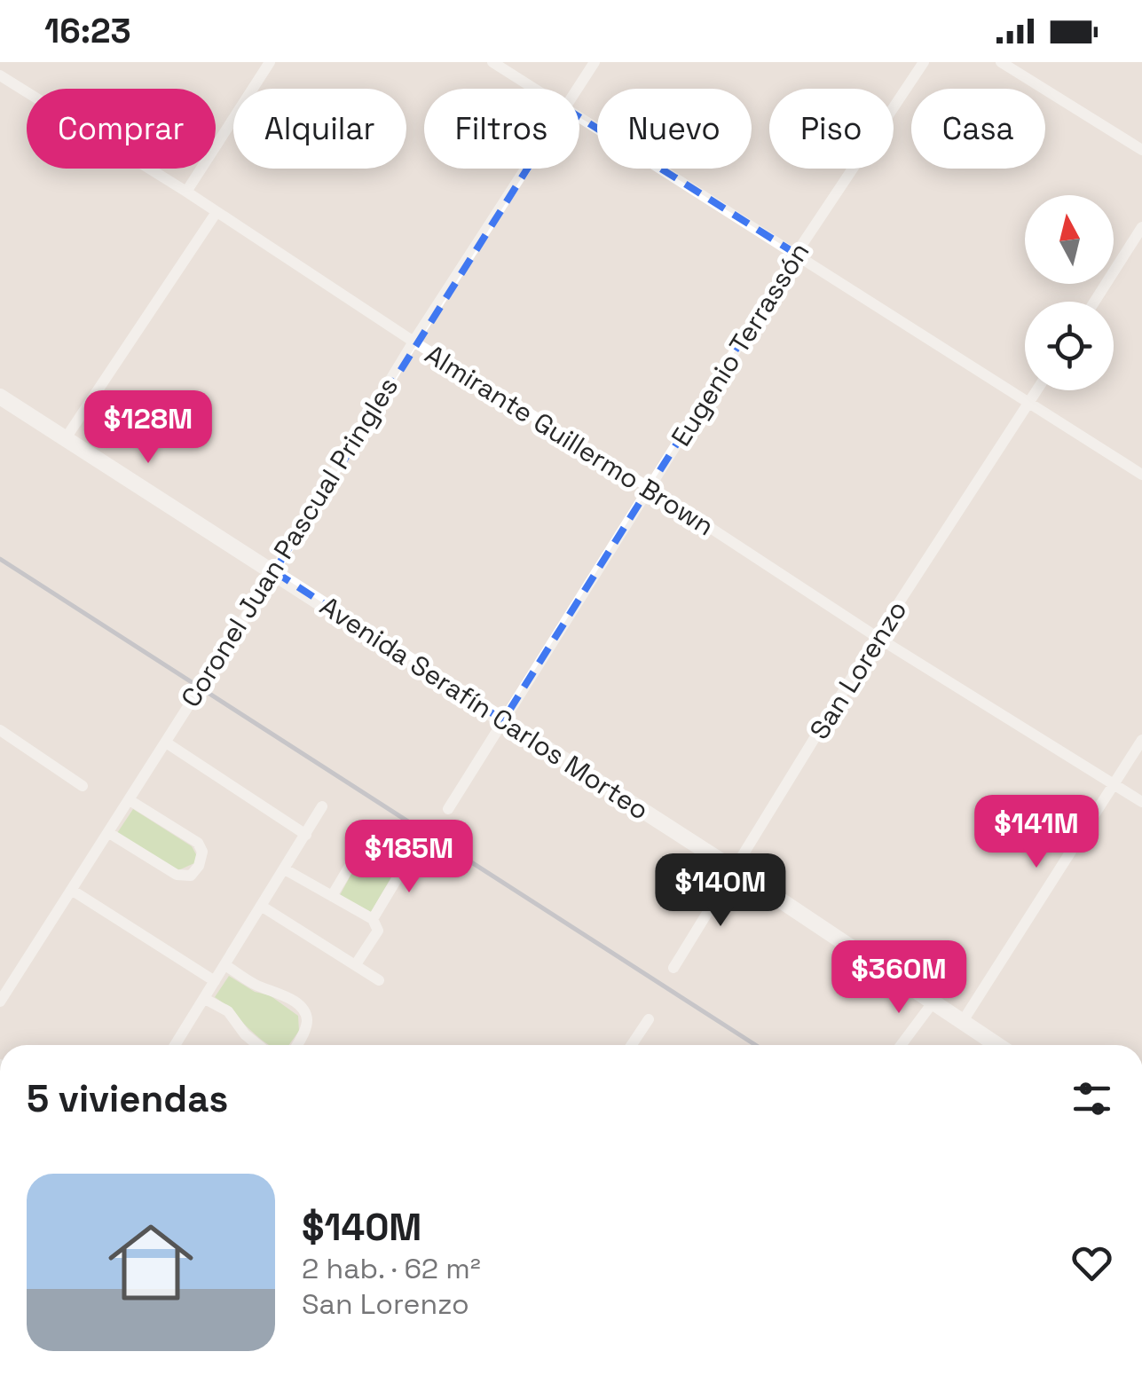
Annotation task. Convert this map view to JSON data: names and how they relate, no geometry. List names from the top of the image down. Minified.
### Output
{"streets":{"main road":["Avenida Serafín Carlos Morteo"],"street":["Eugenio Terrassón","Almirante Guillermo Brown","Coronel Juan Pascual Pringles","San Lorenzo"]},"crossings":[["Eugenio Terrassón","Almirante Guillermo Brown"],["Eugenio Terrassón","Avenida Serafín Carlos Morteo"],["Almirante Guillermo Brown","Coronel Juan Pascual Pringles"],["Almirante Guillermo Brown","San Lorenzo"],["Coronel Juan Pascual Pringles","Avenida Serafín Carlos Morteo"],["San Lorenzo","Avenida Serafín Carlos Morteo"]],"north":"top","page":{"status":"16:23","chip":["Comprar","Alquilar","Filtros","Nuevo","Piso","Casa"],"price":["$128M","$141M","$185M","$140M","$360M"],"heading":"5 viviendas","list":[{"name":"$140M","note":"2 hab. · 62 m² · San Lorenzo"}]}}
